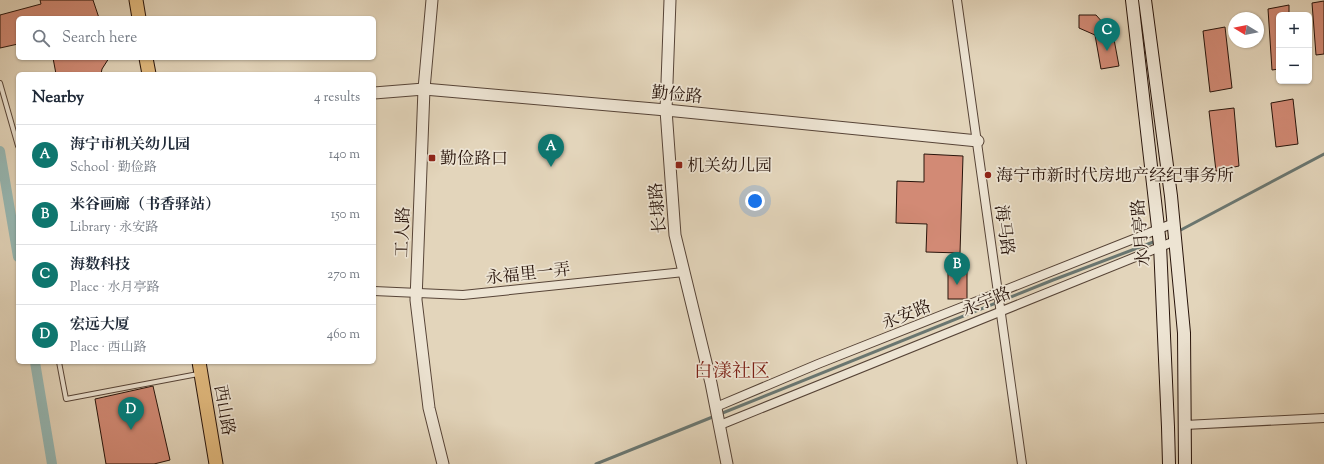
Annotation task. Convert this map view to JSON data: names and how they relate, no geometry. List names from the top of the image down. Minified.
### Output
{"streets":{"main road":["水月亭路","西山路"],"street":["勤俭路","长埭路","海马路","工人路","永福里一弄","永宁路","永安路"]},"crossings":[["勤俭路","长埭路"],["勤俭路","海马路"],["勤俭路","工人路"],["长埭路","永福里一弄"],["长埭路","永宁路"],["长埭路","永安路"],["海马路","永宁路"],["海马路","永安路"],["工人路","永福里一弄"],["水月亭路","永宁路"],["水月亭路","永安路"]],"districts":["白漾社区"],"places":{"transit":["勤俭路口","机关幼儿园"],"other":["海宁市新时代房地产经纪事务所"]},"north":"left","page":{"map_buttons":["+","−"],"search":"Search here","pins":["C","A","B","D"],"heading":["Nearby","4 results"],"list":[{"mark":"A","name":"海宁市机关幼儿园","note":"School · 勤俭路","value":"140 m"},{"mark":"B","name":"米谷画廊（书香驿站）","note":"Library · 永安路","value":"150 m"},{"mark":"C","name":"海数科技","note":"Place · 水月亭路","value":"270 m"},{"mark":"D","name":"宏远大厦","note":"Place · 西山路","value":"460 m"}]}}
